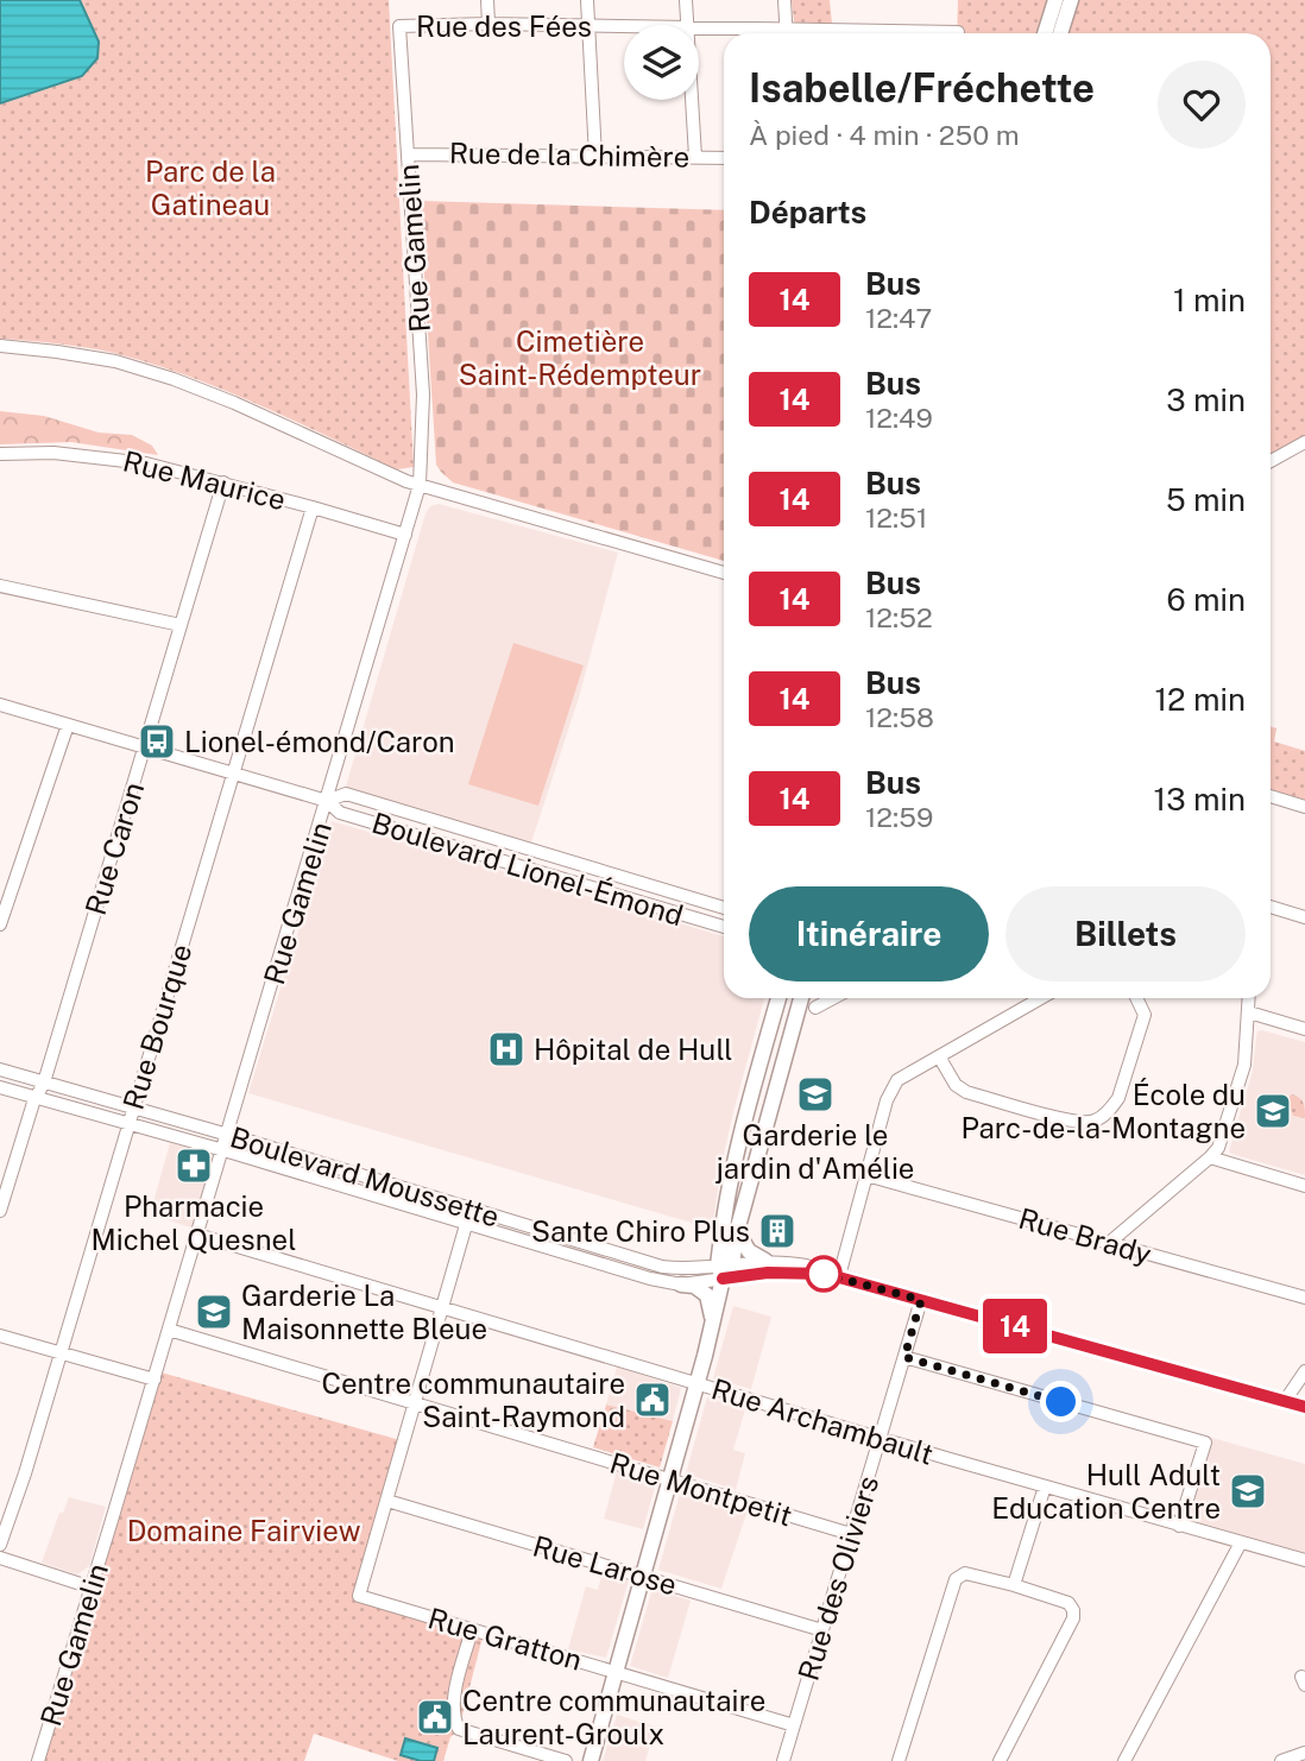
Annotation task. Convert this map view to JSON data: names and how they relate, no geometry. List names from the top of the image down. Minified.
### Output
{"streets":{"street":["Rue des Fées","Rue de la Chimère","Rue Gamelin","Rue Maurice","Rue Caron","Boulevard Lionel-Émond","Rue Bourque","Boulevard Moussette","Rue Brady","Rue Archambault","Rue Montpetit","Rue Larose","Rue des Oliviers","Rue Gratton"]},"crossings":[["Rue des Fées","Rue Gamelin"],["Rue de la Chimère","Rue Gamelin"],["Rue Gamelin","Rue Maurice"],["Rue Gamelin","Boulevard Lionel-Émond"],["Rue Gamelin","Boulevard Moussette"],["Rue Gamelin","Rue Archambault"],["Rue Gamelin","Rue Montpetit"],["Rue Maurice","Rue Caron"],["Rue Maurice","Rue Bourque"],["Rue Caron","Boulevard Lionel-Émond"],["Rue Caron","Boulevard Moussette"],["Boulevard Lionel-Émond","Rue Bourque"],["Rue Bourque","Boulevard Moussette"],["Rue Archambault","Rue des Oliviers"],["Rue Montpetit","Rue des Oliviers"],["Rue Larose","Rue des Oliviers"],["Rue Larose","Rue Gratton"],["Rue des Oliviers","Rue Gratton"]],"parks":["Parc de la Gatineau","Cimetière Saint-Rédempteur","Domaine Fairview"],"places":{"bus stop":["Lionel-émond/Caron"],"hospital":["Hôpital de Hull"],"school or university":["Garderie le jardin d'Amélie","École du Parc-de-la-Montagne","Garderie La Maisonnette Bleue","Hull Adult Education Centre"],"pharmacy":["Pharmacie Michel Quesnel"],"building":["Sante Chiro Plus"],"public building":["Centre communautaire Saint-Raymond","Centre communautaire Laurent-Groulx"]},"lines":["bus line 14"],"page":{"on_map":"14","heading":[["Isabelle/Fréchette","À pied · 4 min · 250 m"],"Départs"],"list":[{"mark":"14","name":"Bus","note":"12:47","value":"1 min"},{"mark":"14","name":"Bus","note":"12:49","value":"3 min"},{"mark":"14","name":"Bus","note":"12:51","value":"5 min"},{"mark":"14","name":"Bus","note":"12:52","value":"6 min"},{"mark":"14","name":"Bus","note":"12:58","value":"12 min"},{"mark":"14","name":"Bus","note":"12:59","value":"13 min"}],"buttons":["Itinéraire","Billets"]}}
